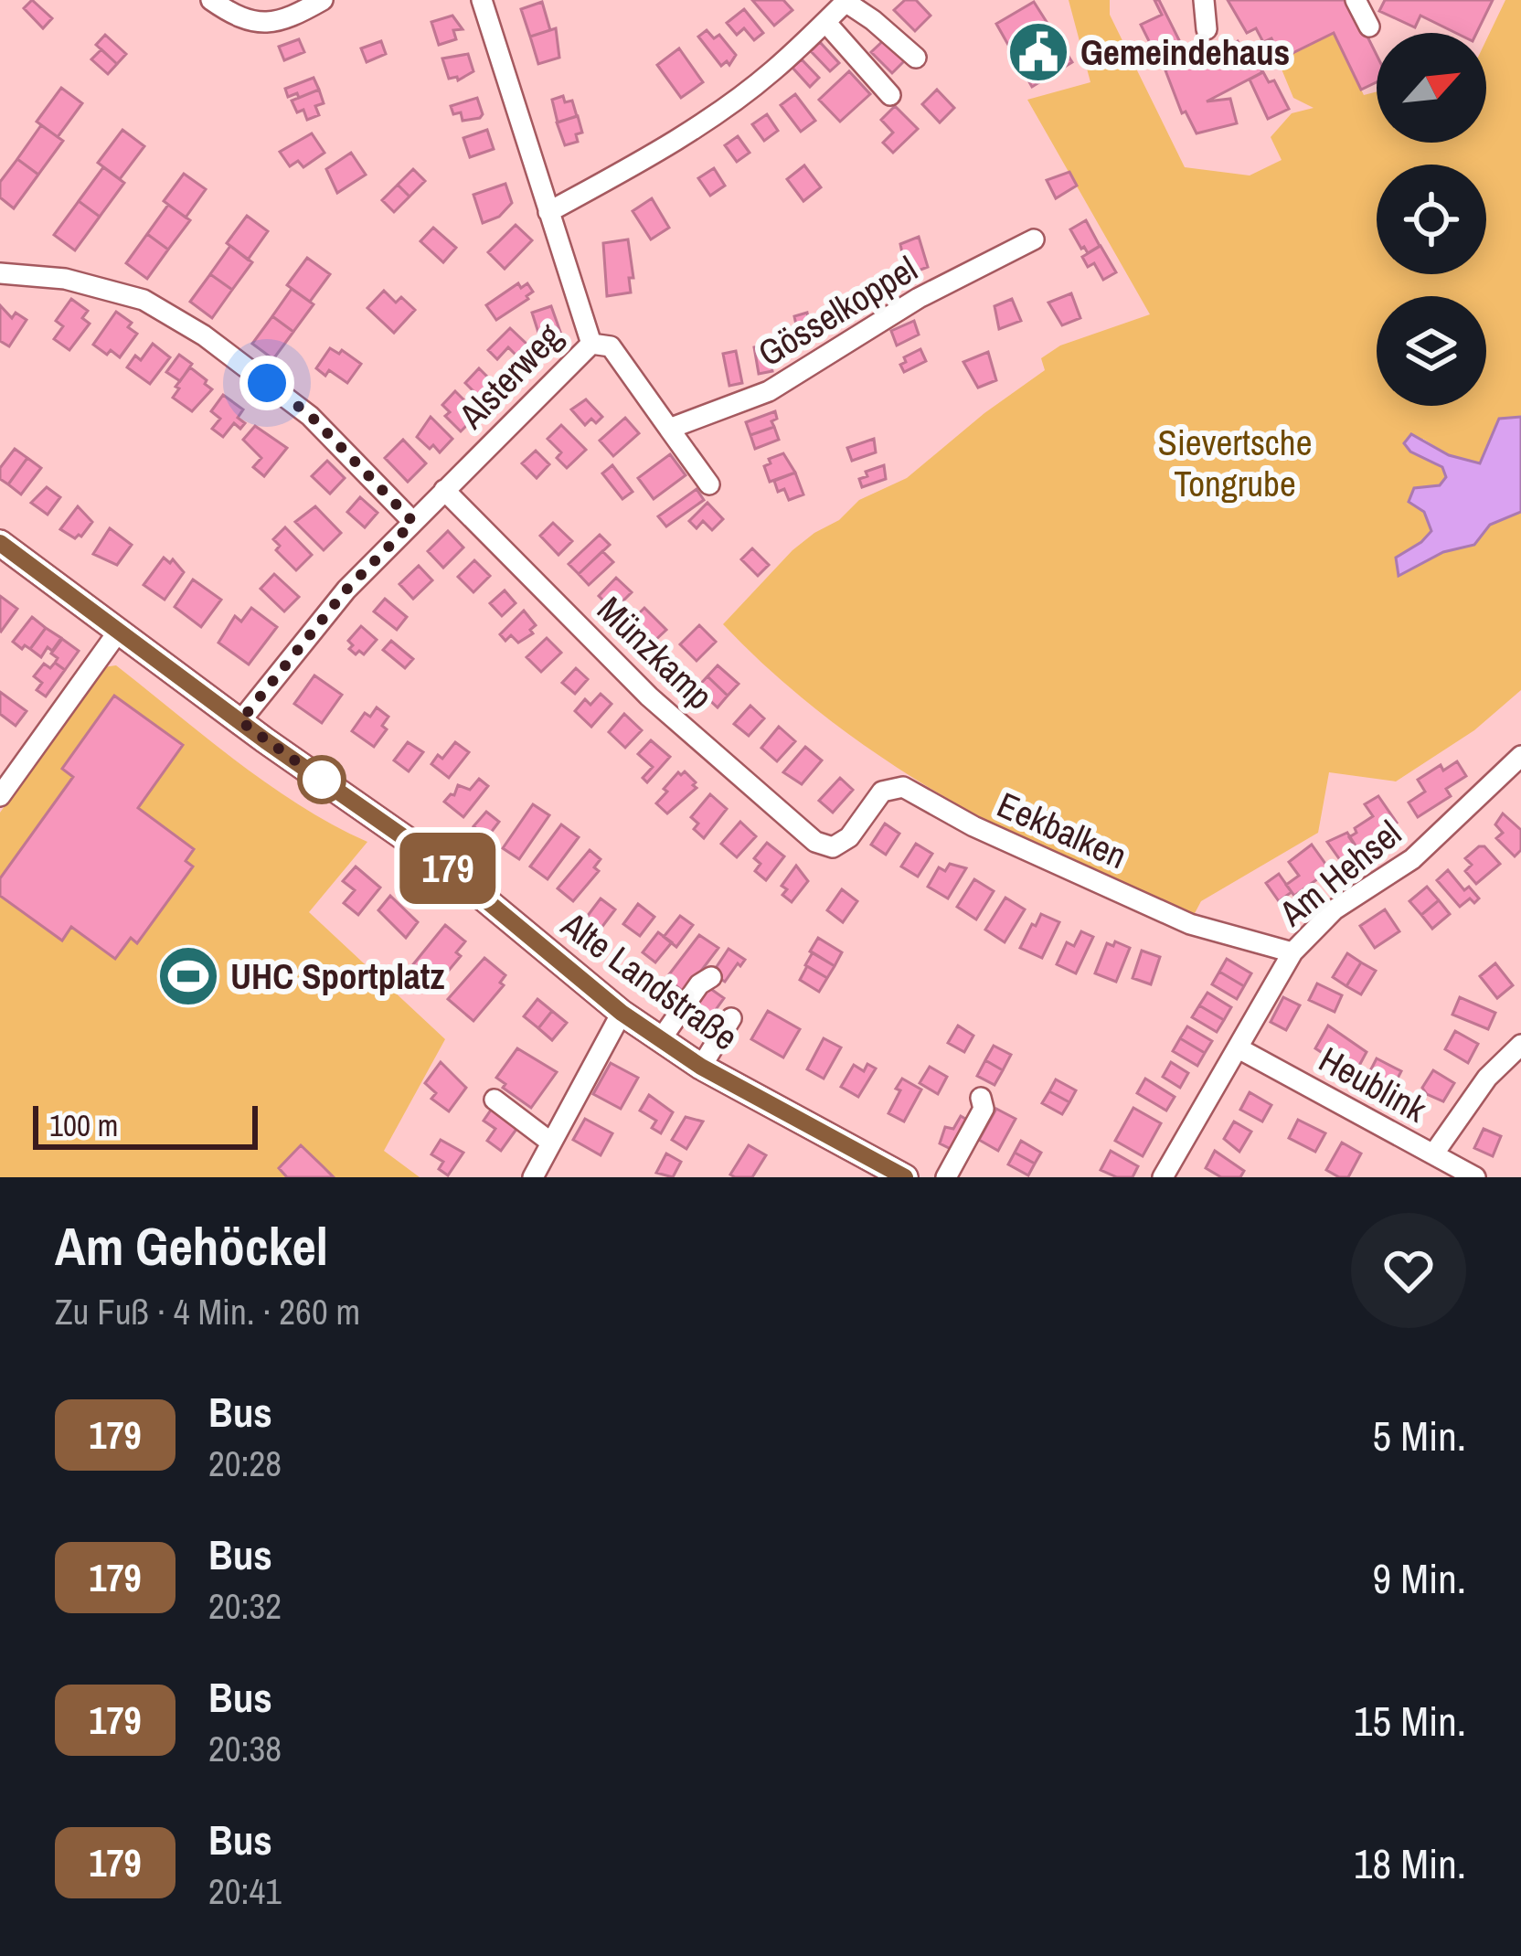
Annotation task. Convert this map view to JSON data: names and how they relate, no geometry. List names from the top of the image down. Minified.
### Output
{"streets":{"main road":["Alte Landstraße"],"street":["Gösselkoppel","Alsterweg","Münzkamp","Eekbalken","Am Hehsel","Heublink"]},"crossings":[["Alsterweg","Münzkamp"],["Alsterweg","Alte Landstraße"],["Münzkamp","Eekbalken"],["Eekbalken","Am Hehsel"],["Am Hehsel","Heublink"]],"parks":["Sievertsche Tongrube"],"places":{"public building":["Gemeindehaus"],"sports":["UHC Sportplatz"]},"lines":["bus line 179"],"scale_bar":"100 m","north":"top right","page":{"on_map":"179","scale":"100 m","heading":["Am Gehöckel","Zu Fuß · 4 Min. · 260 m"],"list":[{"mark":"179","name":"Bus","note":"20:28","value":"5 Min."},{"mark":"179","name":"Bus","note":"20:32","value":"9 Min."},{"mark":"179","name":"Bus","note":"20:38","value":"15 Min."},{"mark":"179","name":"Bus","note":"20:41","value":"18 Min."}]}}
